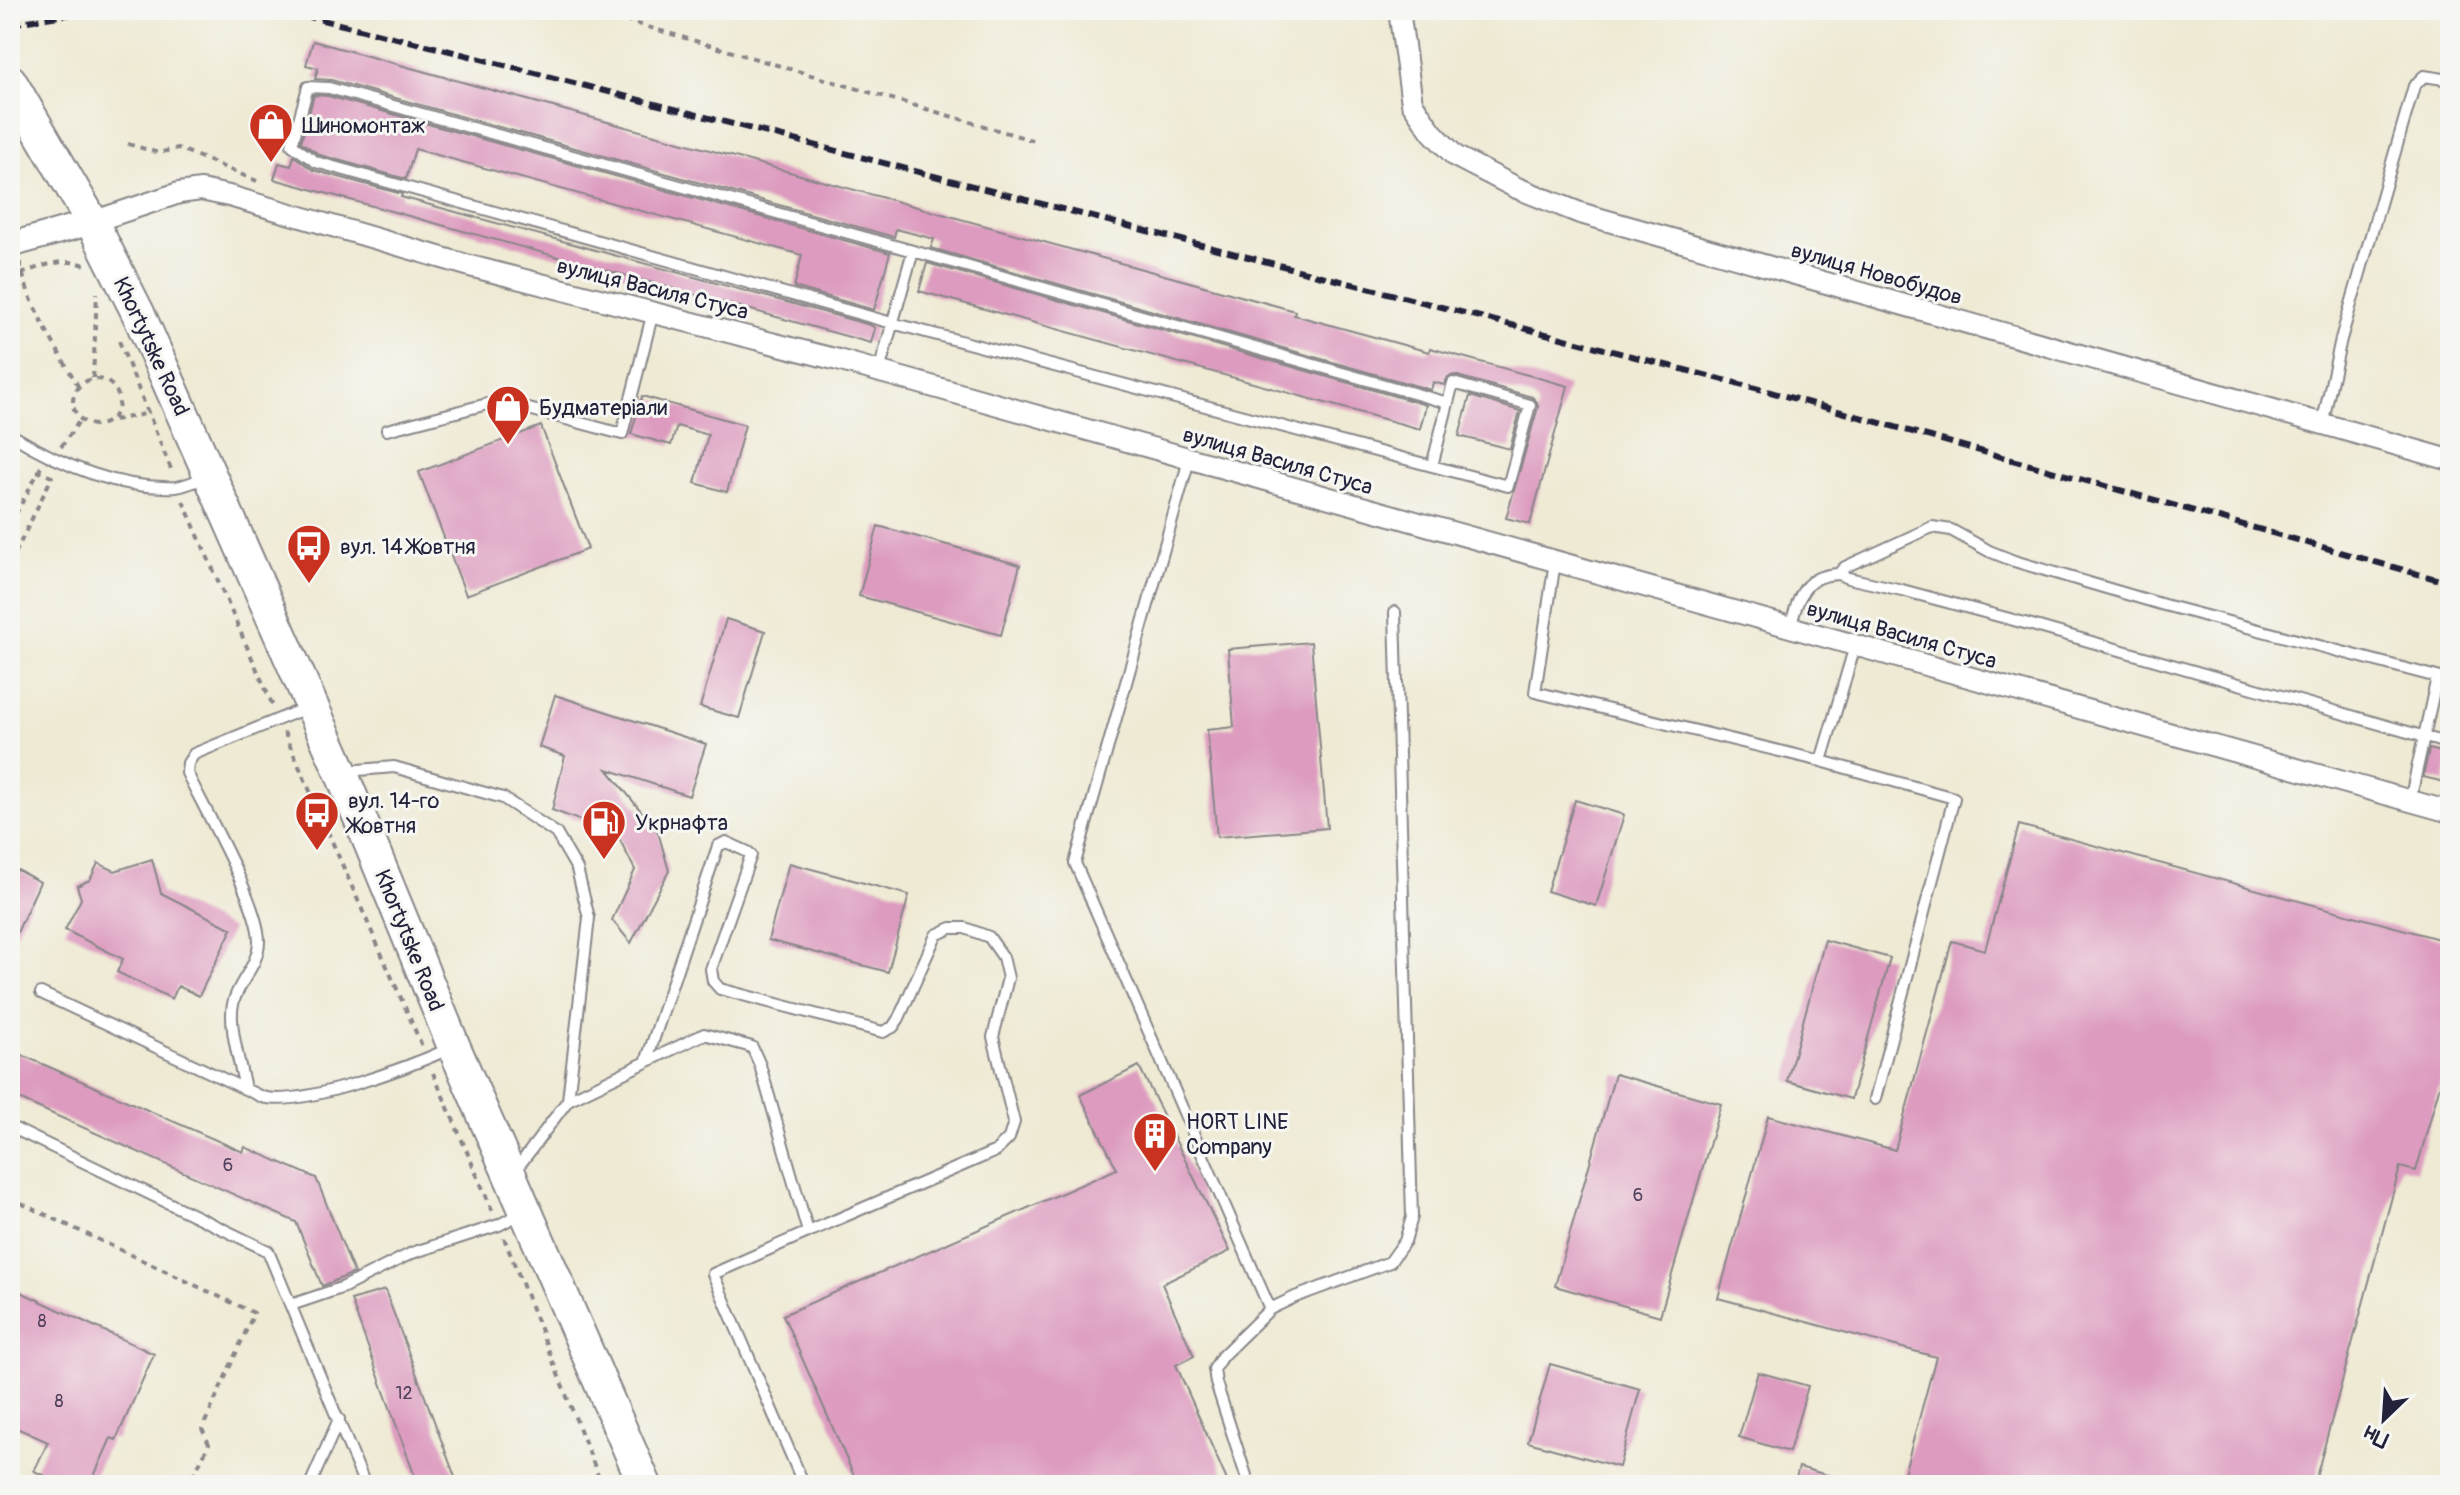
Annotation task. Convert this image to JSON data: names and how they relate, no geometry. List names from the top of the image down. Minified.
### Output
{"streets":{"main road":["Khortytske Road"],"street":["вулиця Новобудов","вулиця Василя Стуса"]},"crossings":[["вулиця Василя Стуса","Khortytske Road"]],"places":{"shop":["Шиномонтаж","Будматеріали"],"bus stop":["вул. 14 Жовтня","вул. 14-го Жовтня"],"fuel station":["Укрнафта"],"building":["HORT LINE Company"]},"house_numbers":["6","6","8","12","8"],"north":"bottom left"}
